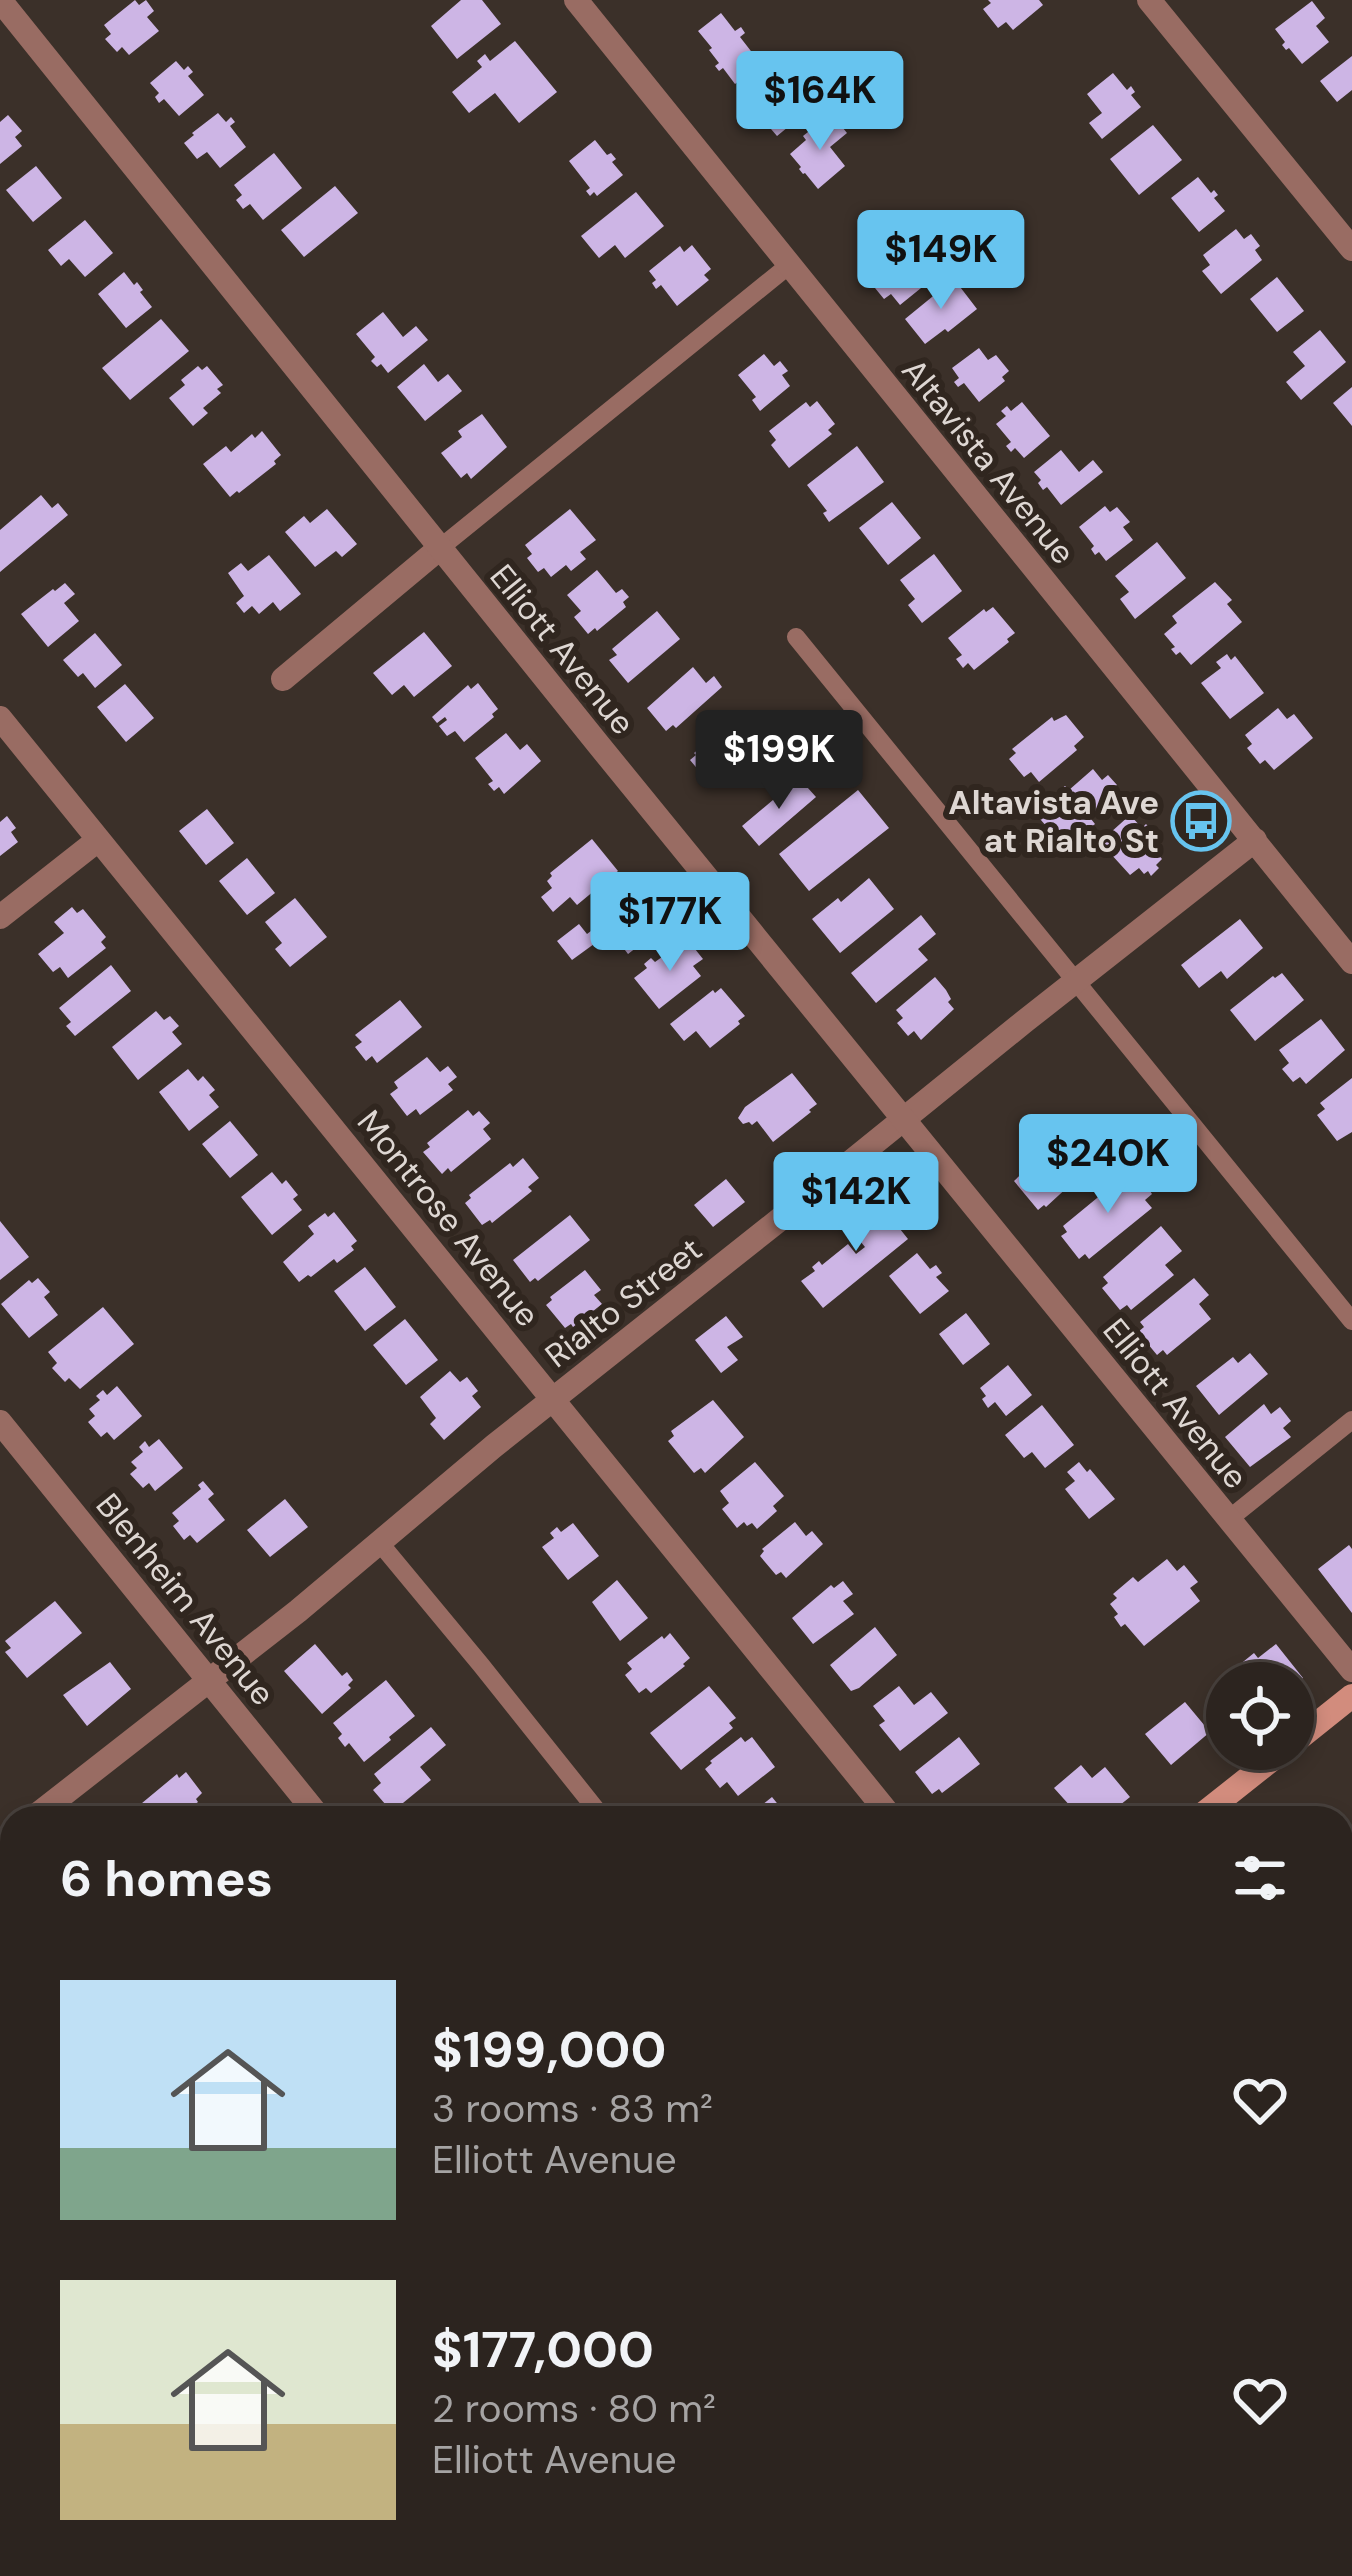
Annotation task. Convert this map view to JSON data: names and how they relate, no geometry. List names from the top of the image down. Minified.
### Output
{"streets":{"street":["Altavista Avenue","Elliott Avenue","Montrose Avenue","Rialto Street","Blenheim Avenue"]},"crossings":[["Altavista Avenue","Rialto Street"],["Elliott Avenue","Rialto Street"],["Montrose Avenue","Rialto Street"],["Rialto Street","Blenheim Avenue"]],"places":{"bus stop":["Altavista Ave at Rialto St"]},"page":{"price":["$164K","$149K","$199K","$177K","$240K","$142K"],"heading":"6 homes","list":[{"name":"$199,000","note":"3 rooms · 83 m² · Elliott Avenue"},{"name":"$177,000","note":"2 rooms · 80 m² · Elliott Avenue"}]}}
